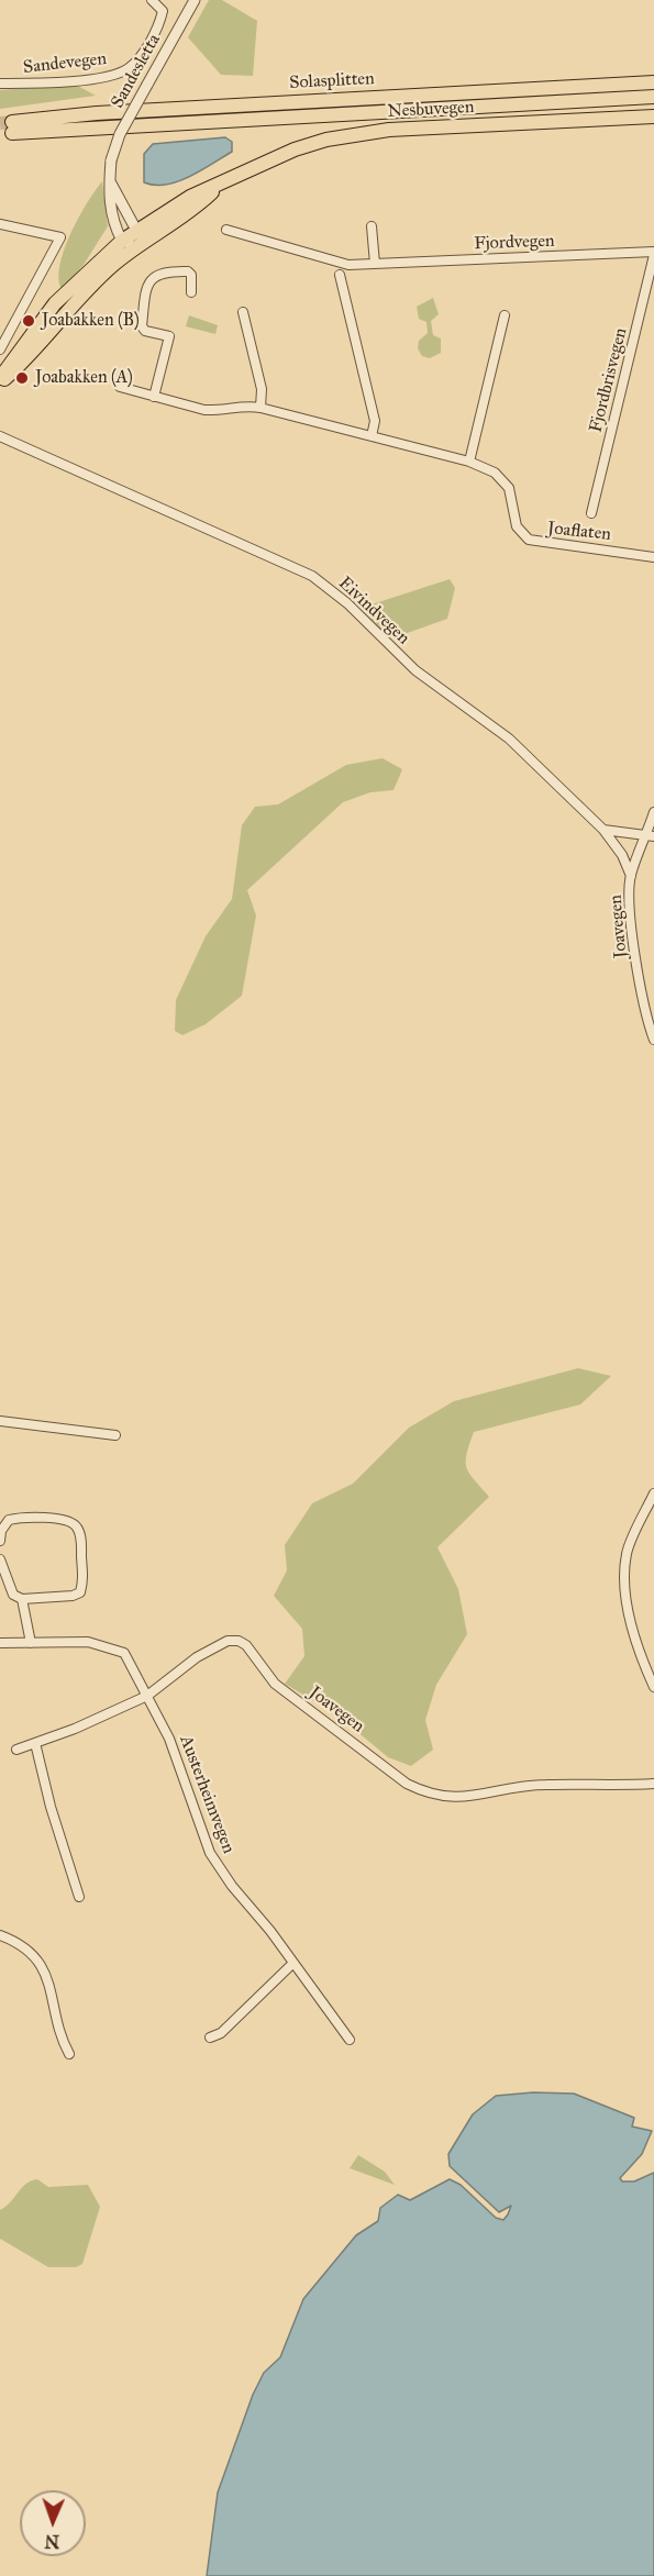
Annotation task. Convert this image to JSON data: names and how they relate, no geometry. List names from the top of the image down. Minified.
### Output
{"streets":{"main road":["Solasplitten","Nesbuvegen"],"street":["Sandevegen","Sandesletta","Fjordvegen","Fjordbrisvegen","Joaflaten","Eivindvegen","Joavegen","Austerheimvegen"]},"crossings":[["Fjordvegen","Fjordbrisvegen"],["Eivindvegen","Joavegen"],["Joavegen","Austerheimvegen"]],"places":["Joabakken (B)","Joabakken (A)"],"north":"bottom"}
